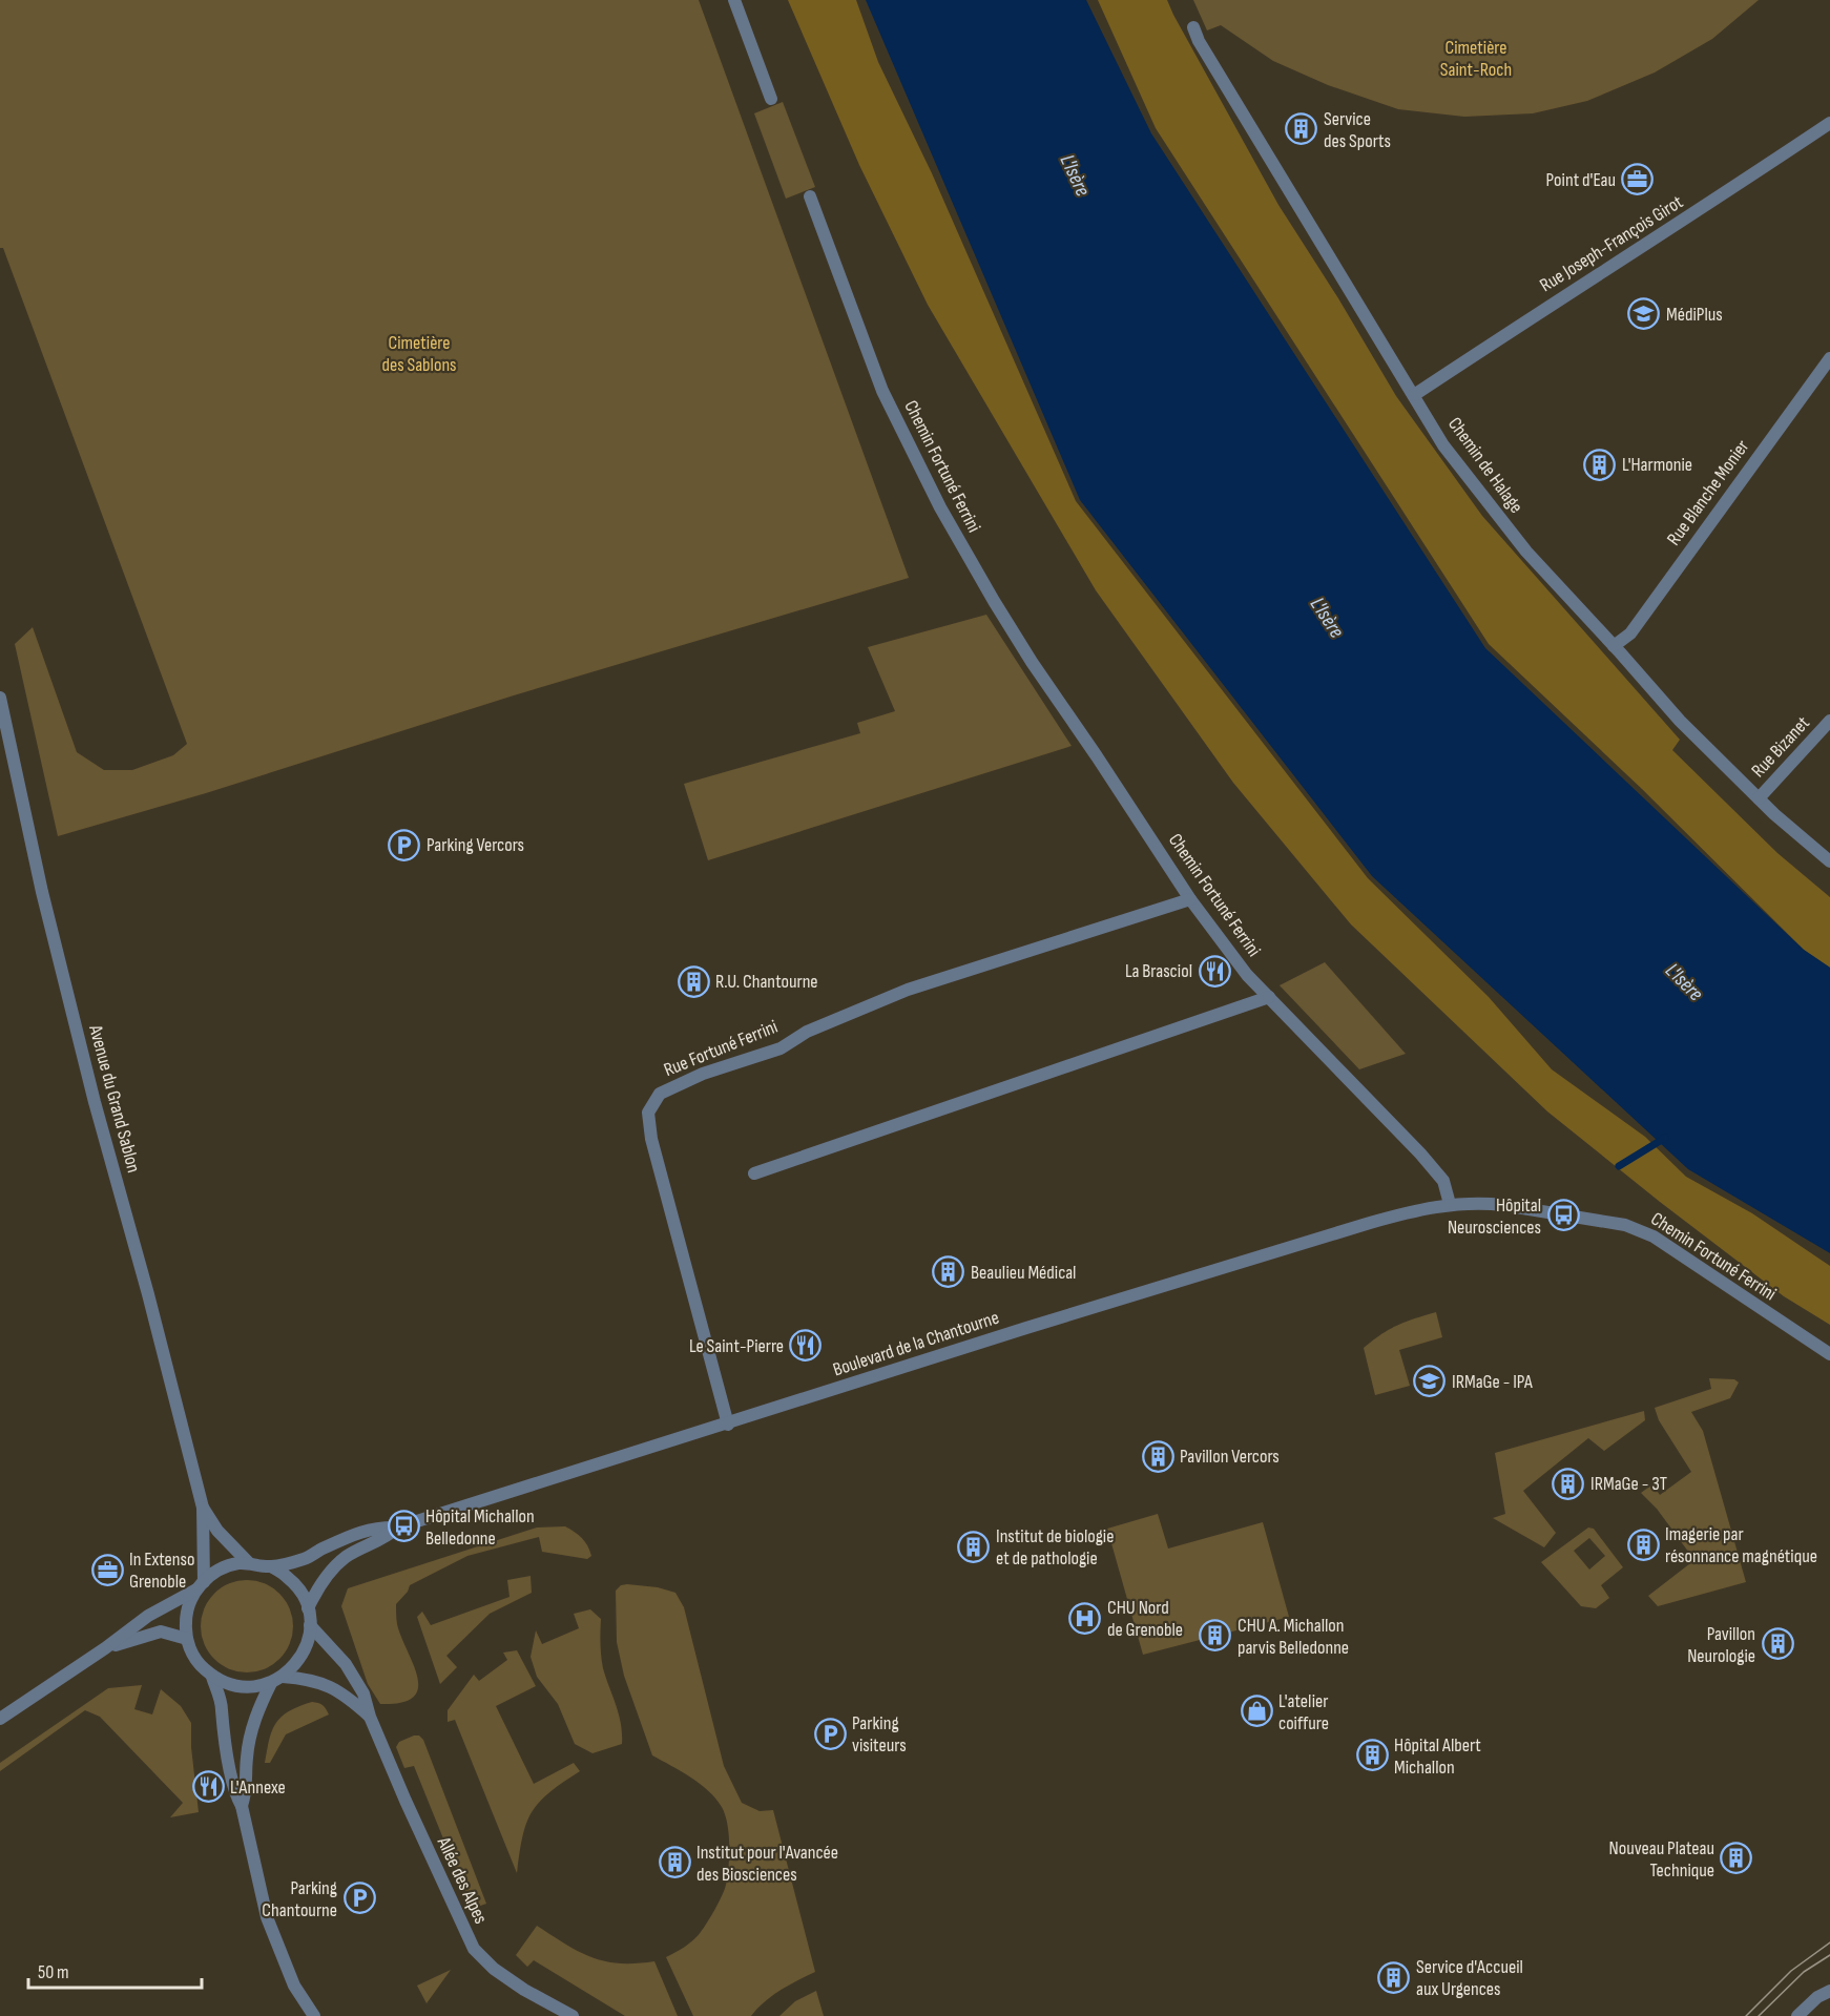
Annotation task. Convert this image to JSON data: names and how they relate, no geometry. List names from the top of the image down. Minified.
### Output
{"streets":{"street":["Rue Joseph-François Girot","Chemin de Halage","Chemin Fortuné Ferrini","Rue Blanche Monier","Rue Bizanet","Rue Fortuné Ferrini","Avenue du Grand Sablon","Boulevard de la Chantourne","Allée des Alpes"]},"crossings":[["Rue Joseph-François Girot","Chemin de Halage"],["Chemin de Halage","Rue Blanche Monier"],["Chemin de Halage","Rue Bizanet"],["Chemin Fortuné Ferrini","Rue Fortuné Ferrini"],["Chemin Fortuné Ferrini","Boulevard de la Chantourne"],["Rue Fortuné Ferrini","Boulevard de la Chantourne"],["Avenue du Grand Sablon","Boulevard de la Chantourne"],["Avenue du Grand Sablon","Allée des Alpes"],["Boulevard de la Chantourne","Allée des Alpes"]],"water":["L'Isère"],"parks":["Cimetière Saint-Roch","Cimetière des Sablons"],"places":{"building":["Service des Sports","L'Harmonie","R.U. Chantourne","Beaulieu Médical","Pavillon Vercors","IRMaGe - 3T","Imagerie par résonnance magnétique","Institut de biologie et de pathologie","CHU A. Michallon parvis Belledonne","Pavillon Neurologie","Hôpital Albert Michallon","Nouveau Plateau Technique","Institut pour l'Avancée des Biosciences","Service d'Accueil aux Urgences"],"office":["Point d'Eau","In Extenso Grenoble"],"school or university":["MédiPlus","IRMaGe - IPA"],"parking":["Parking Vercors","Parking visiteurs","Parking Chantourne"],"restaurant":["La Brasciol","Le Saint-Pierre","L'Annexe"],"bus stop":["Hôpital Neurosciences","Hôpital Michallon Belledonne"],"hospital":["CHU Nord de Grenoble"],"shop":["L'atelier coiffure"]},"scale_bar":"50 m"}
